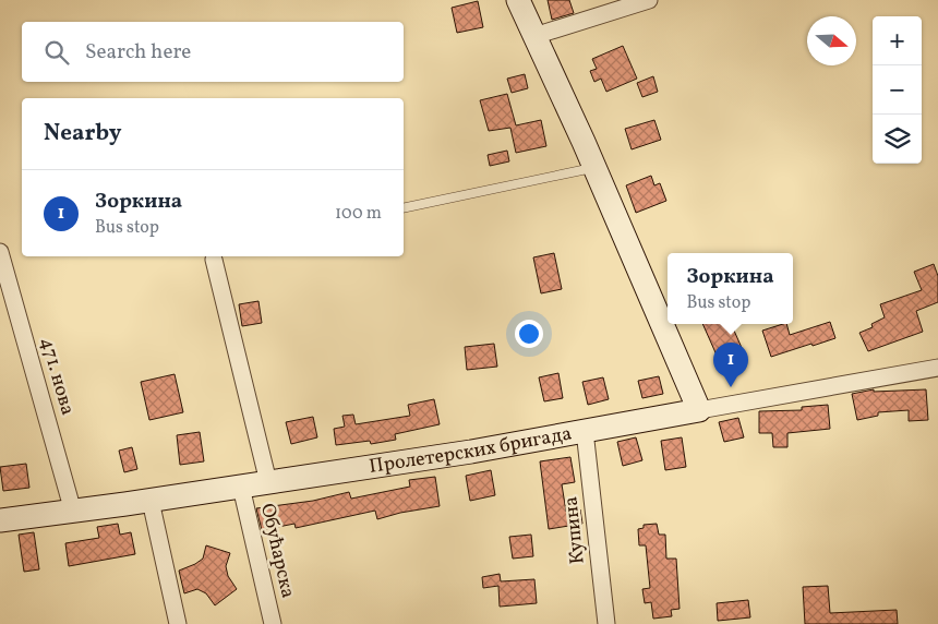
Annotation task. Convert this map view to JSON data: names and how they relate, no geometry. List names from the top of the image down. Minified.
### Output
{"streets":{"street":["471. нова","Пролетерских бригада","Купина","Обућарска"]},"crossings":[["471. нова","Пролетерских бригада"],["Пролетерских бригада","Купина"],["Пролетерских бригада","Обућарска"]],"north":"right","page":{"map_buttons":["+","−"],"search":"Search here","heading":"Nearby","list":[{"mark":"1","name":"Зоркина","note":"Bus stop","value":"100 m"}],"popup":["Зоркина","Bus stop"],"pins":"1"}}
